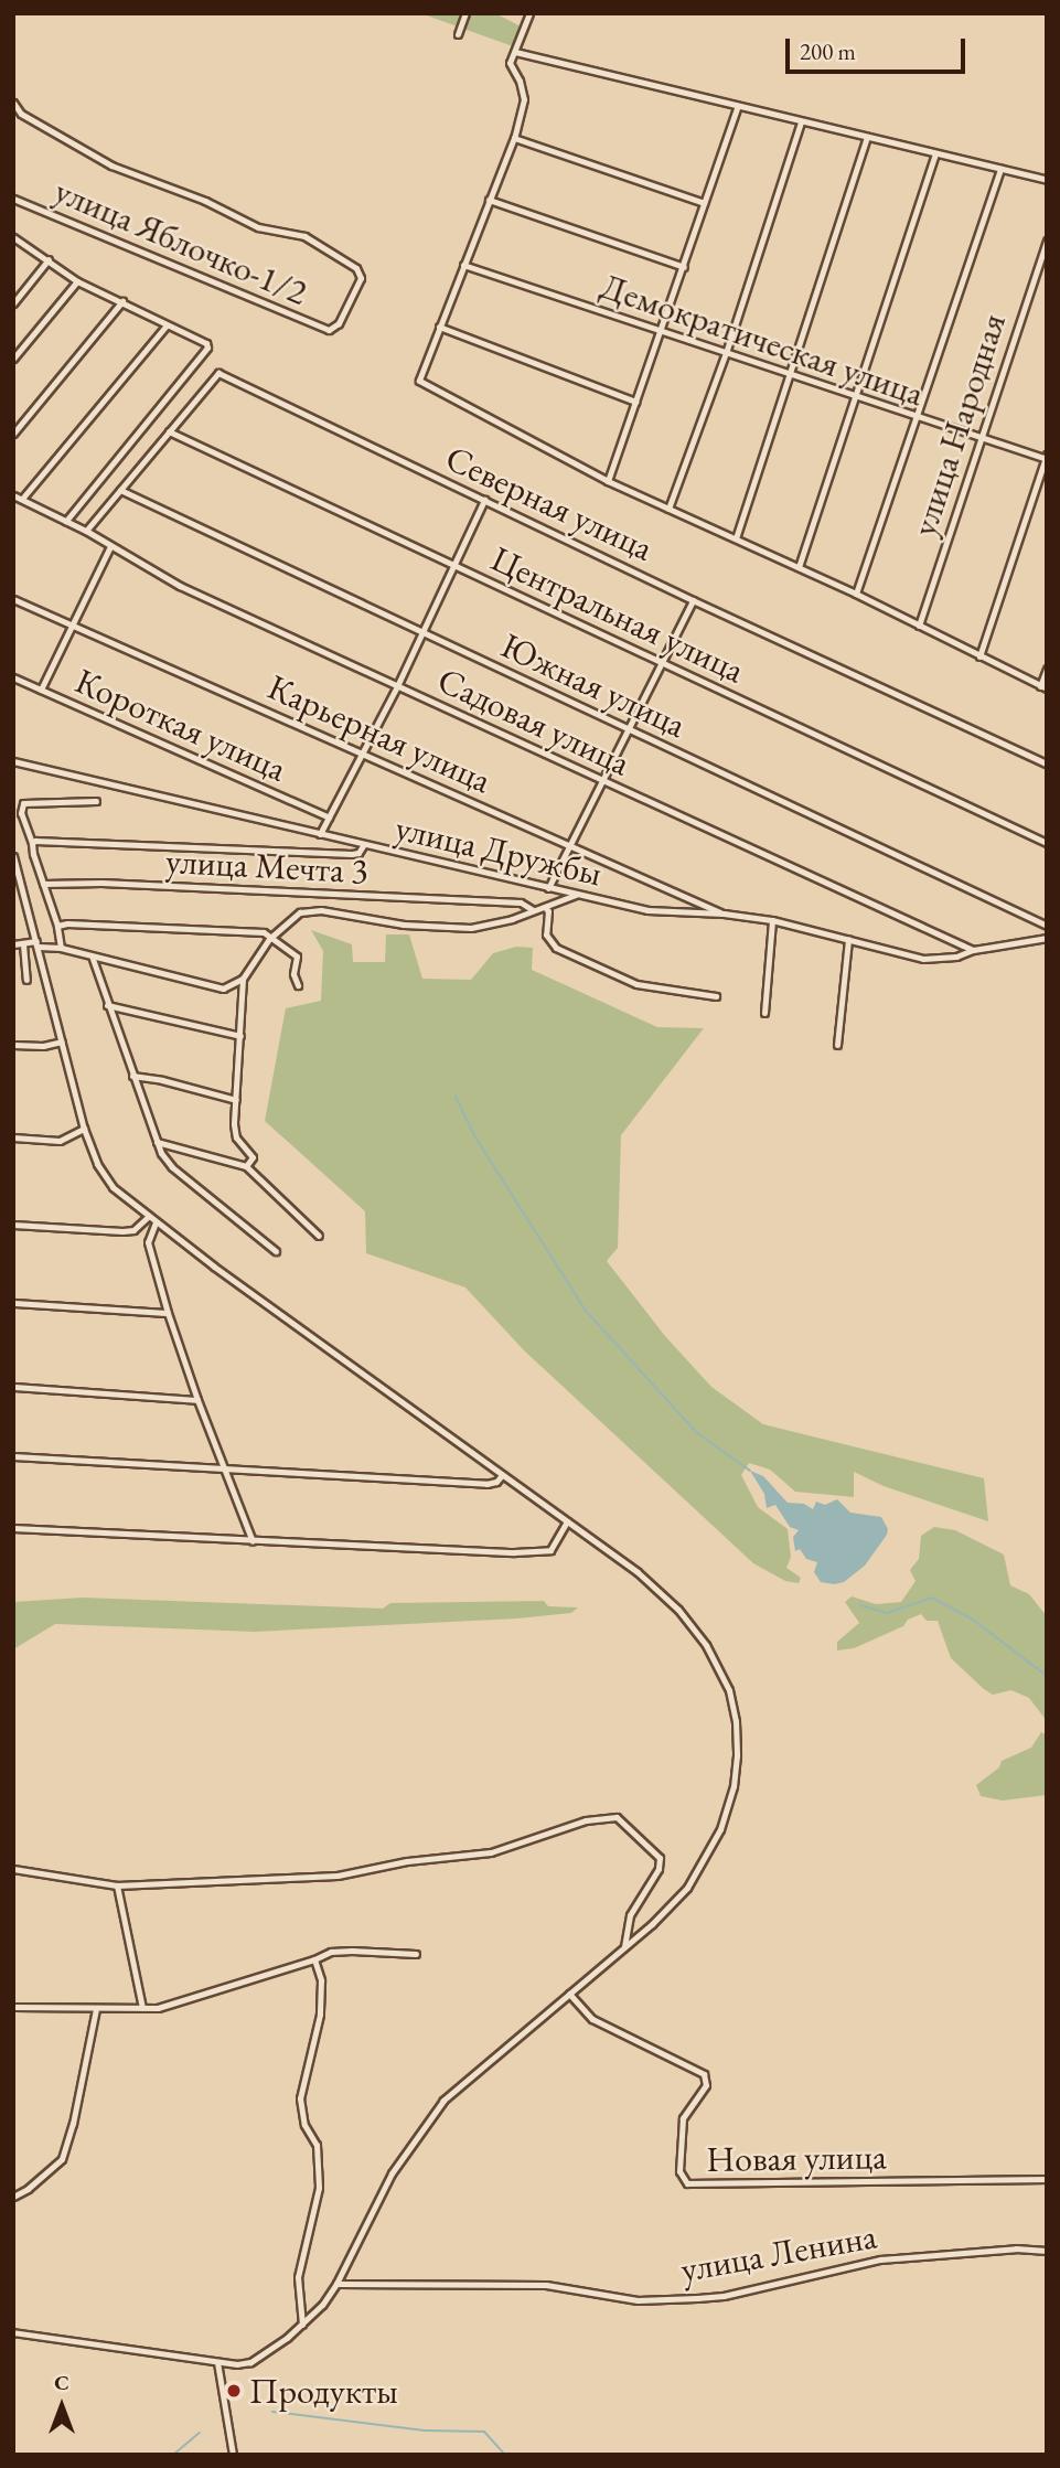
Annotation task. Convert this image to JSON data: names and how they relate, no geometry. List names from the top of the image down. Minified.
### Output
{"streets":{"street":["улица Яблочко-1/2","Демократическая улица","улица Народная","Северная улица","Центральная улица","Южная улица","Садовая улица","Короткая улица","Карьерная улица","улица Дружбы","улица Мечта 3","Новая улица","улица Ленина"]},"crossings":[["Демократическая улица","улица Народная"],["Северная улица","Центральная улица"],["Северная улица","Южная улица"],["Северная улица","Садовая улица"],["Садовая улица","улица Дружбы"],["Карьерная улица","улица Дружбы"]],"places":["Продукты"],"scale_bar":"200 m","north":"top"}
